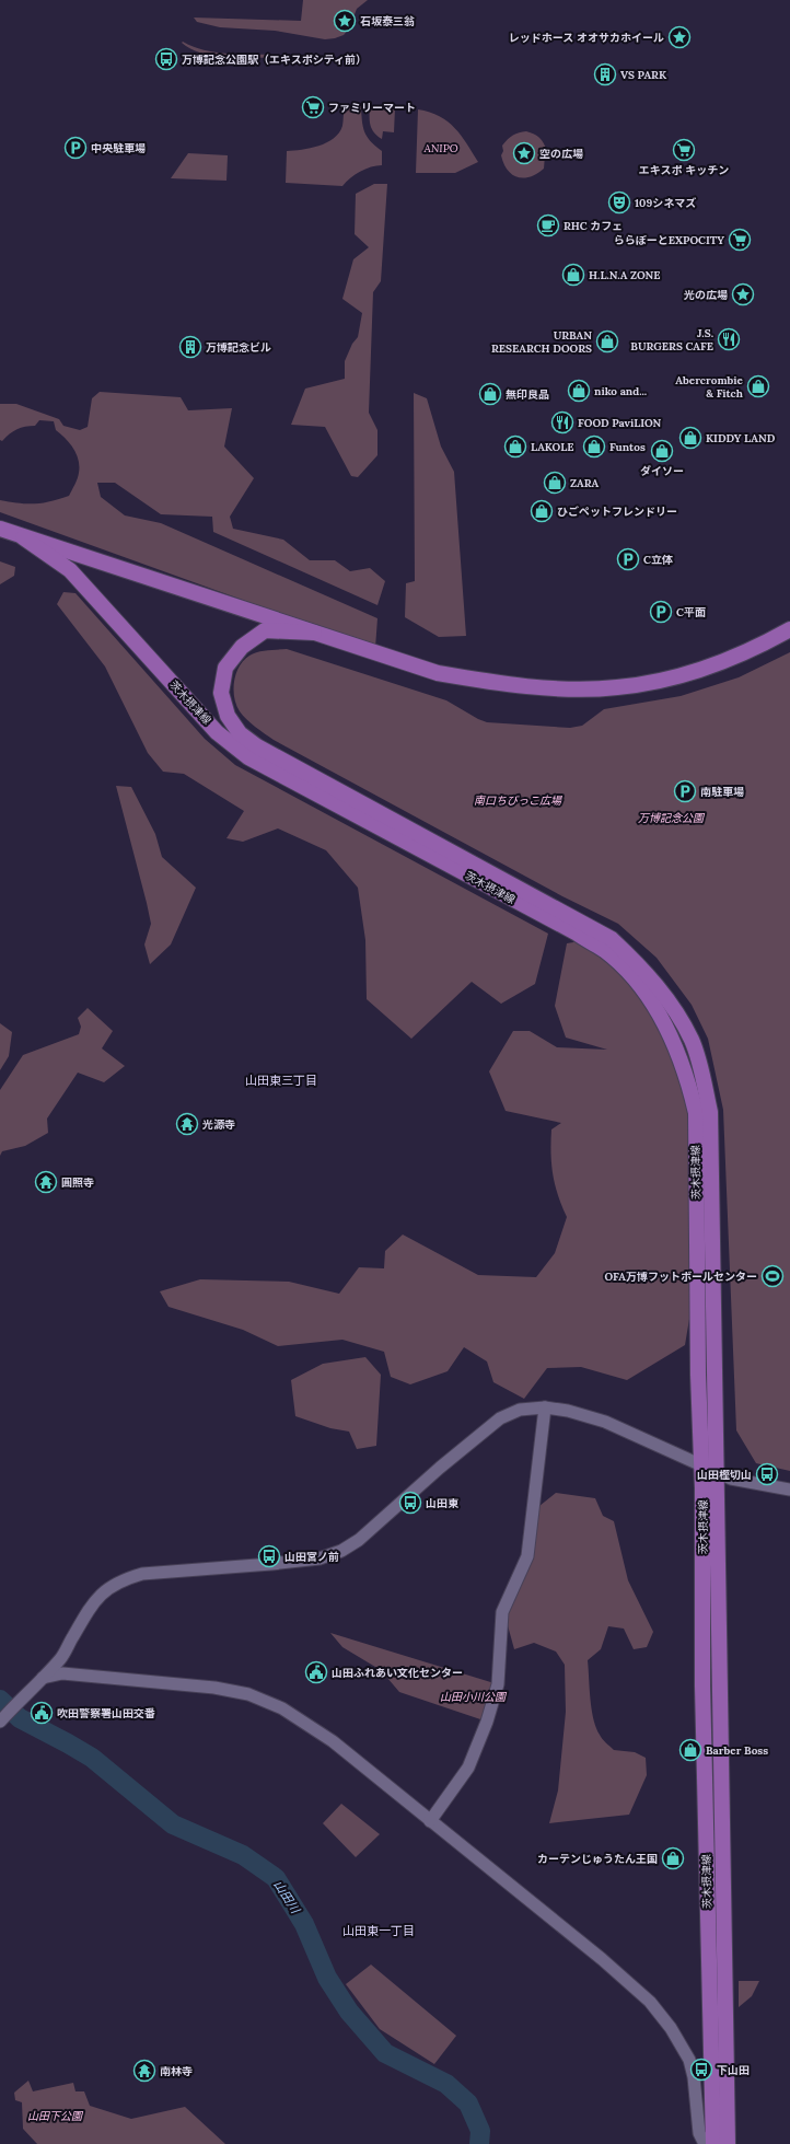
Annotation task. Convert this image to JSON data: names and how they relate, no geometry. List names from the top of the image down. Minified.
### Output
{"streets":{"main road":["茨木摂津線"]},"districts":["山田東三丁目","山田東一丁目"],"water":["山田川"],"parks":["ANIPO","南口ちびっこ広場","万博記念公園","山田小川公園","山田下公園"],"places":{"place":["石坂泰三翁","レッドホース オオサカホイール","空の広場","光の広場"],"bus stop":["万博記念公園駅（エキスポシティ前）","山田樫切山","山田東","山田宮ノ前","下山田"],"building":["VS PARK","万博記念ビル"],"supermarket":["ファミリーマート","エキスポ キッチン","ららぽーとEXPOCITY"],"parking":["中央駐車場","C立体","C平面","南駐車場"],"theatre":["109シネマズ"],"cafe":["RHC カフェ"],"shop":["H.L.N.A ZONE","URBAN RESEARCH DOORS","Abercrombie & Fitch","niko and...","無印良品","KIDDY LAND","LAKOLE","Funtos","ダイソー","ZARA","ひごペットフレンドリー","Barber Boss","カーテンじゅうたん王国"],"restaurant":["J.S. BURGERS CAFE","FOOD PaviLION"],"temple":["光源寺","圓照寺","南林寺"],"sports":["OFA万博フットボールセンター"],"public building":["山田ふれあい文化センター","吹田警察署山田交番"]}}
